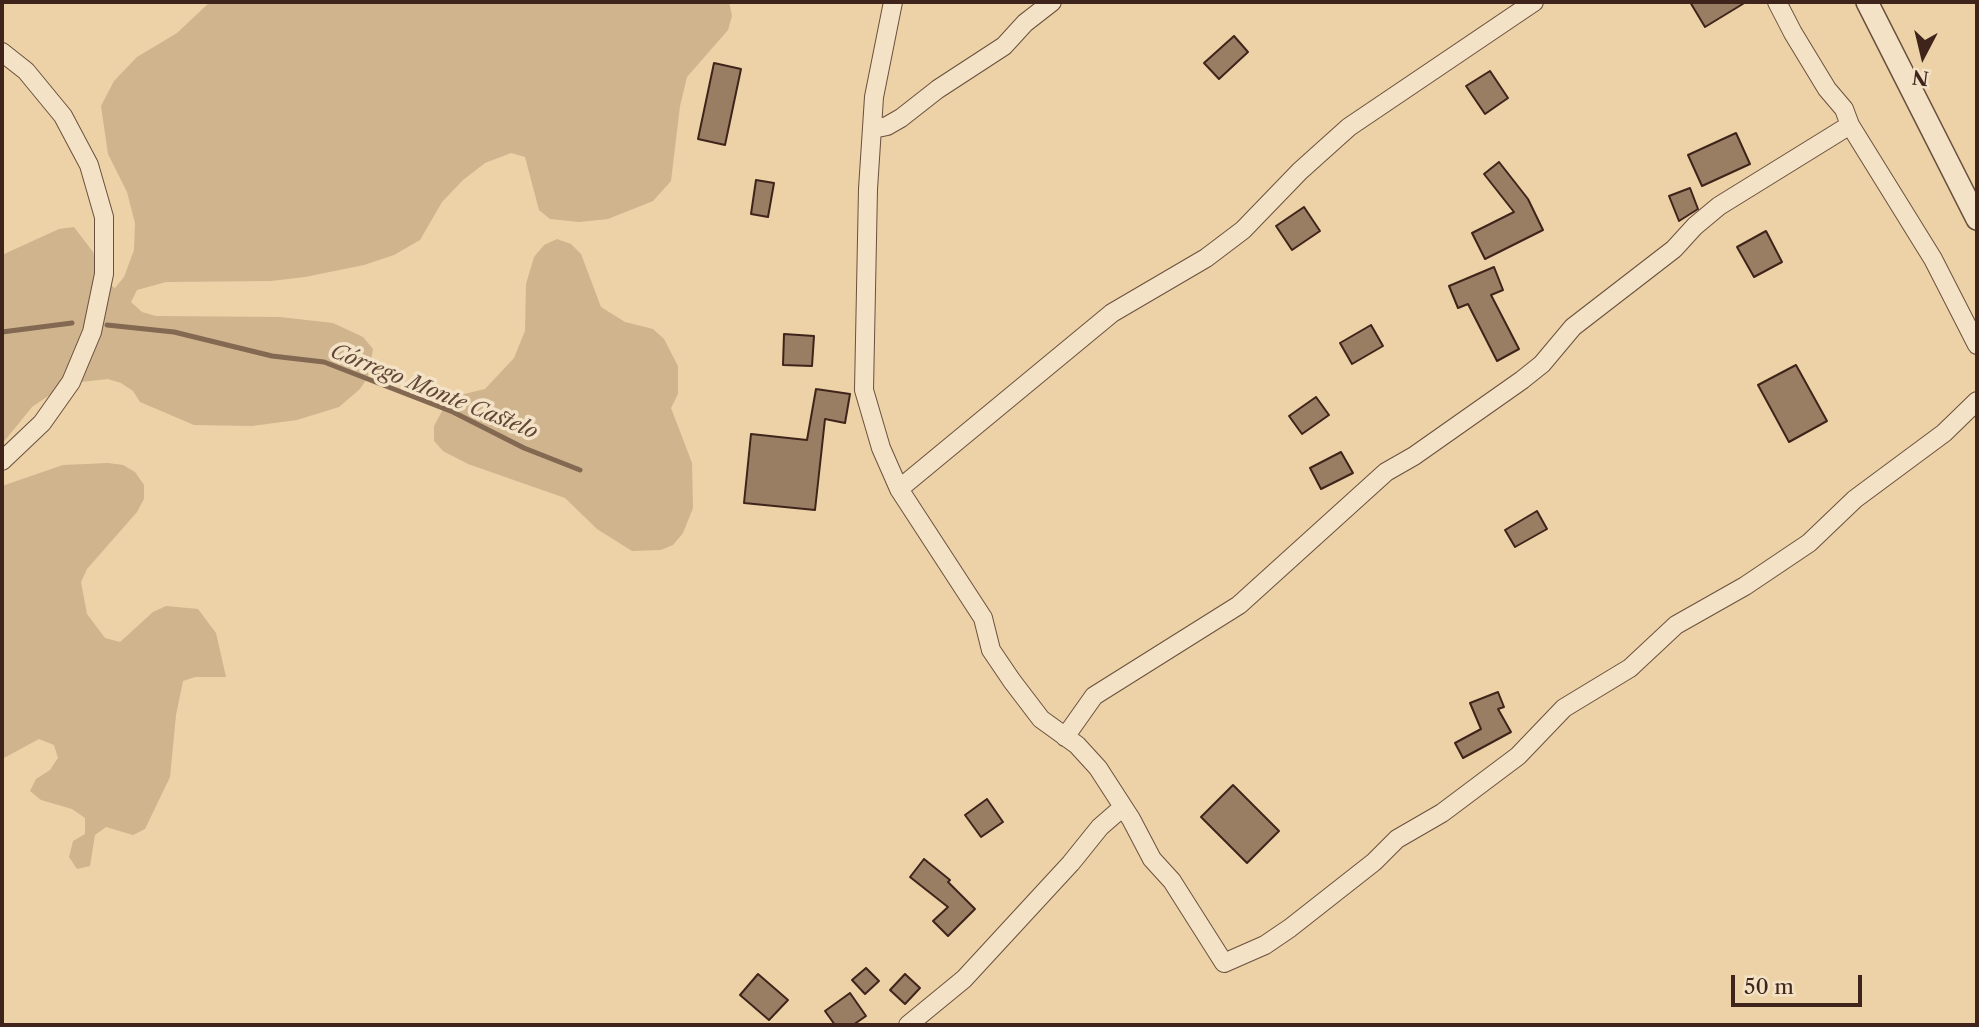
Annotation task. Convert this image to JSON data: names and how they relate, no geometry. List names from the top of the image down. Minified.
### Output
{"water":["Córrego Monte Castelo"],"scale_bar":"50 m","north":"bottom"}
